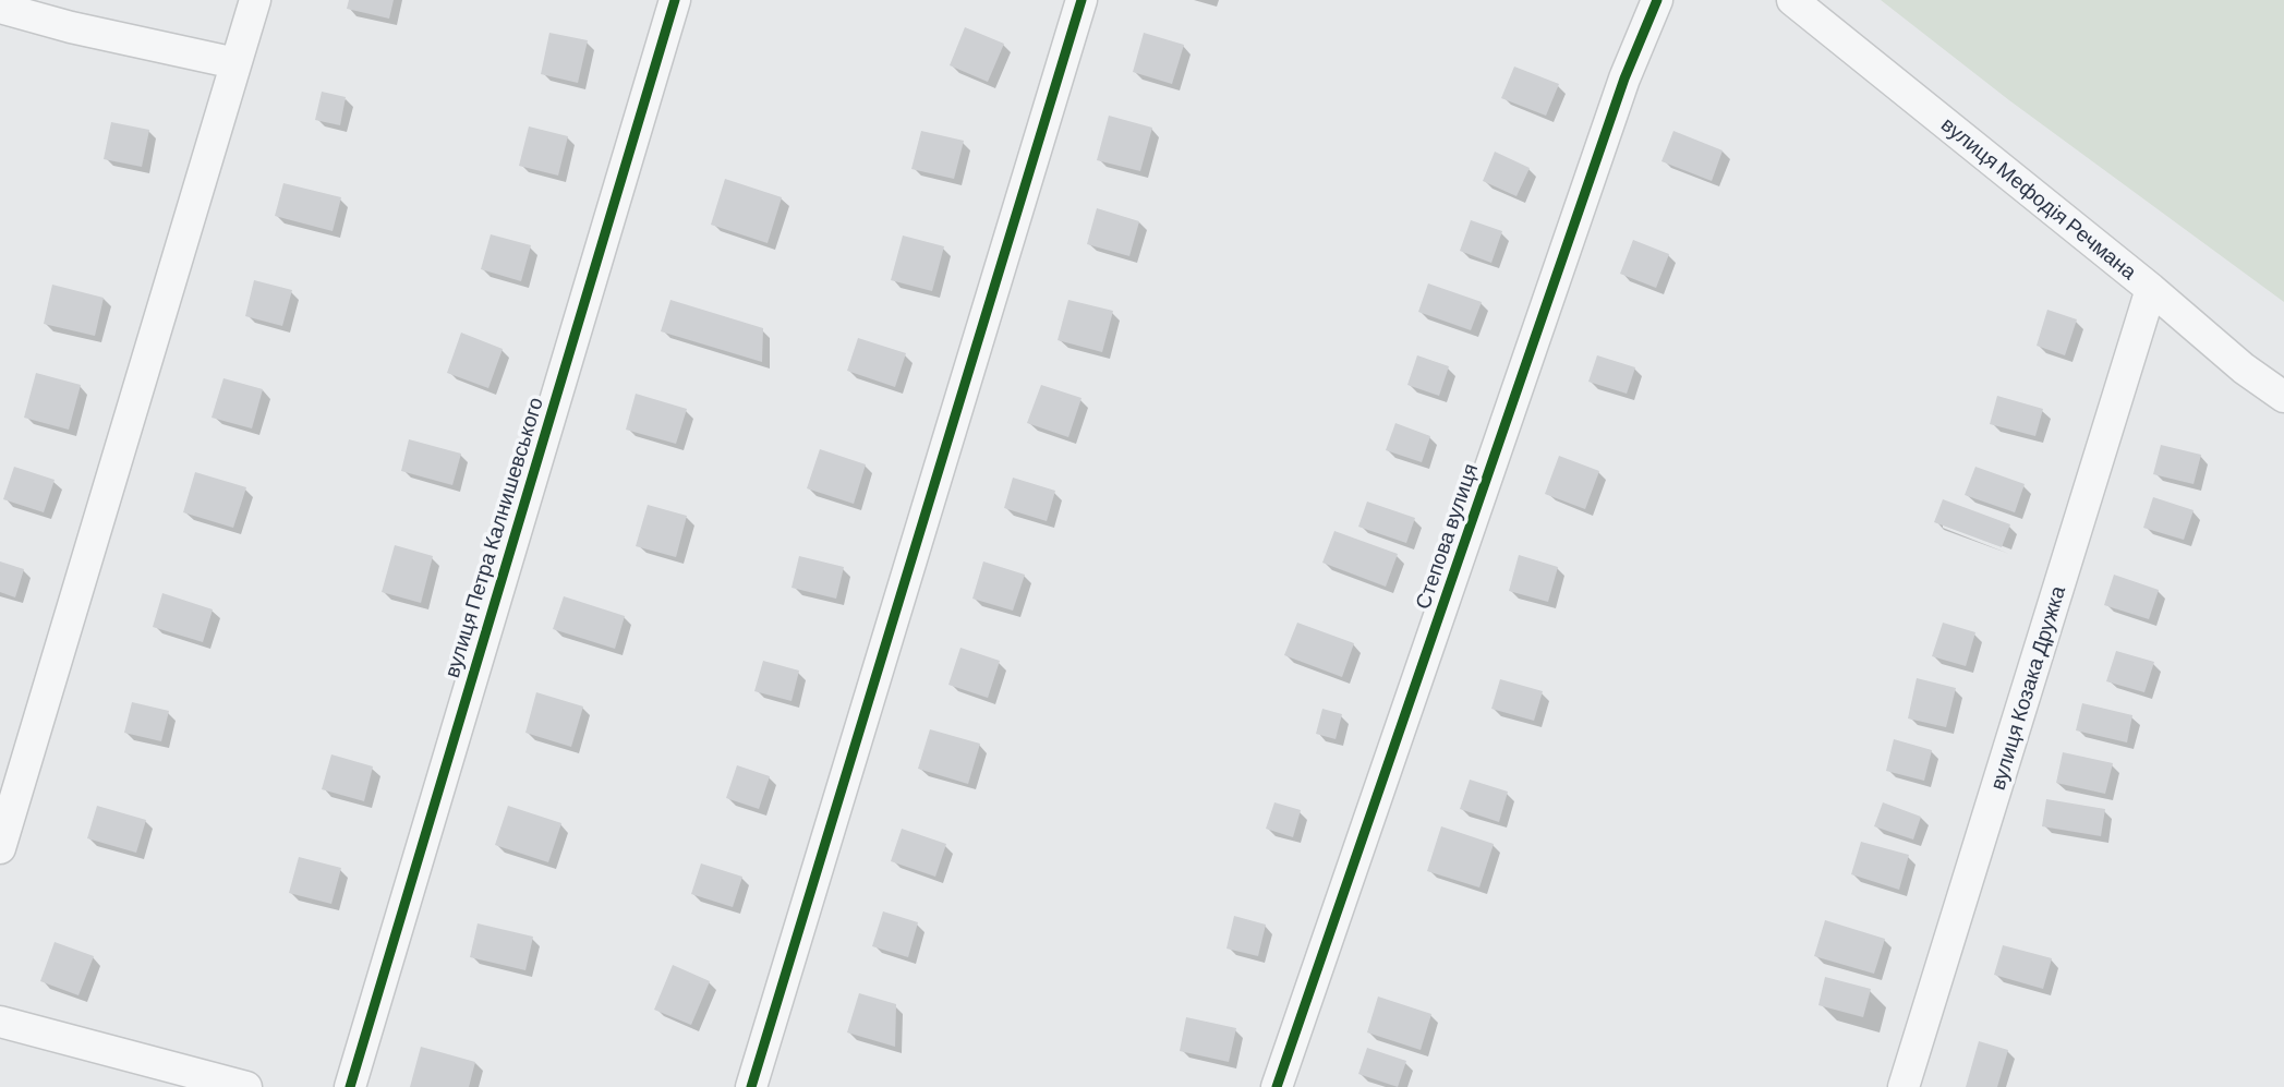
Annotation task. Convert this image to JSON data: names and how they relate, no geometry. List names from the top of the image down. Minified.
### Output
{"streets":{"street":["вулиця Мефодія Речмана","Степова вулиця","вулиця Петра Калнишевського","вулиця Козака Дружка"]},"crossings":[["вулиця Мефодія Речмана","вулиця Козака Дружка"]]}
